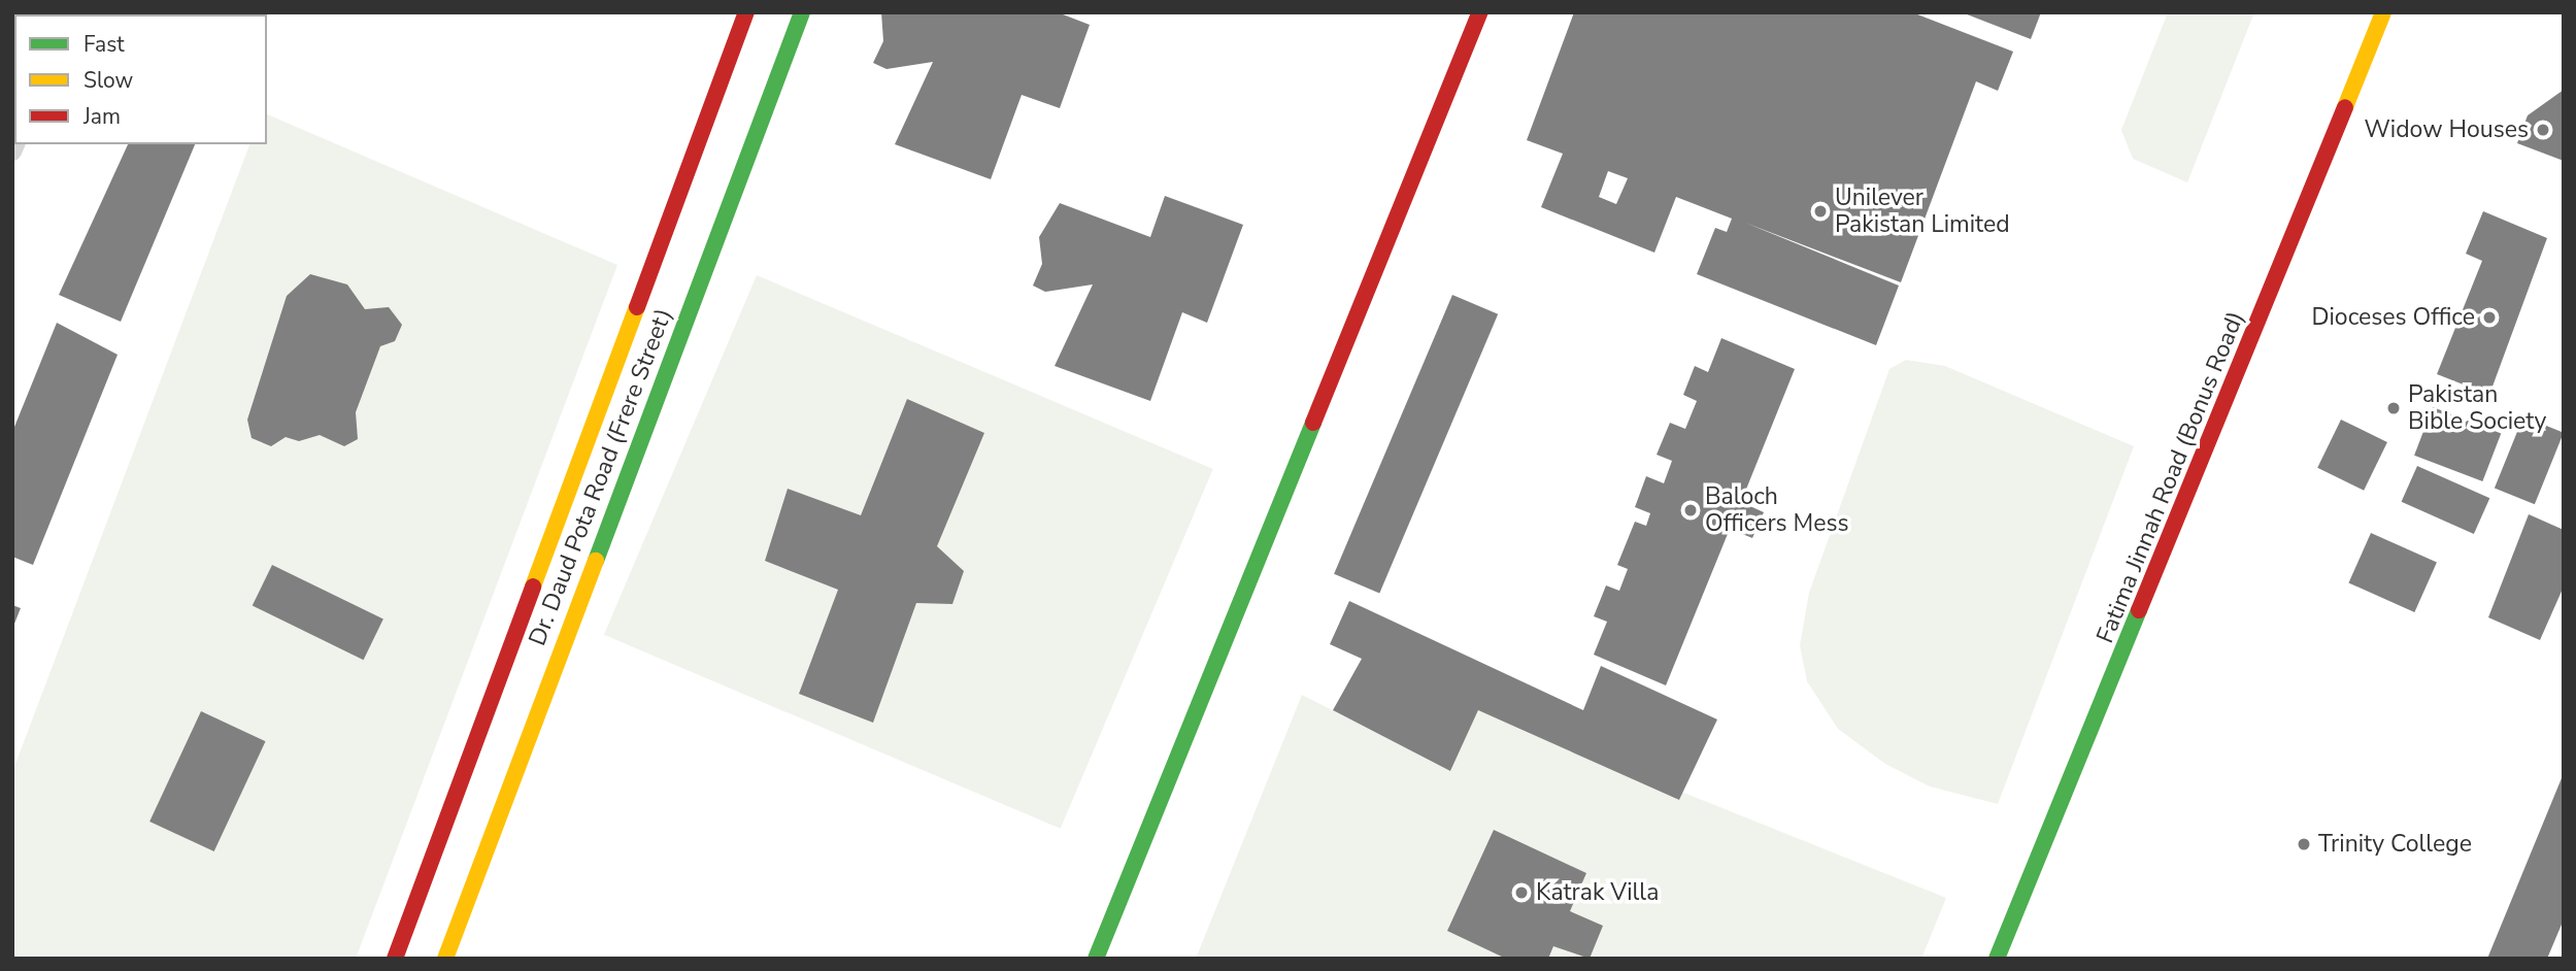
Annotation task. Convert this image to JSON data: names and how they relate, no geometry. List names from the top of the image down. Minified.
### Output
{"streets":{"main road":["Dr. Daud Pota Road (Frere Street)","Fatima Jinnah Road (Bonus Road)"]},"places":["Widow Houses","Unilever Pakistan Limited","Dioceses Office","Pakistan Bible Society","Baloch Officers Mess","Trinity College","Katrak Villa"],"legend":["Fast","Slow","Jam"]}
